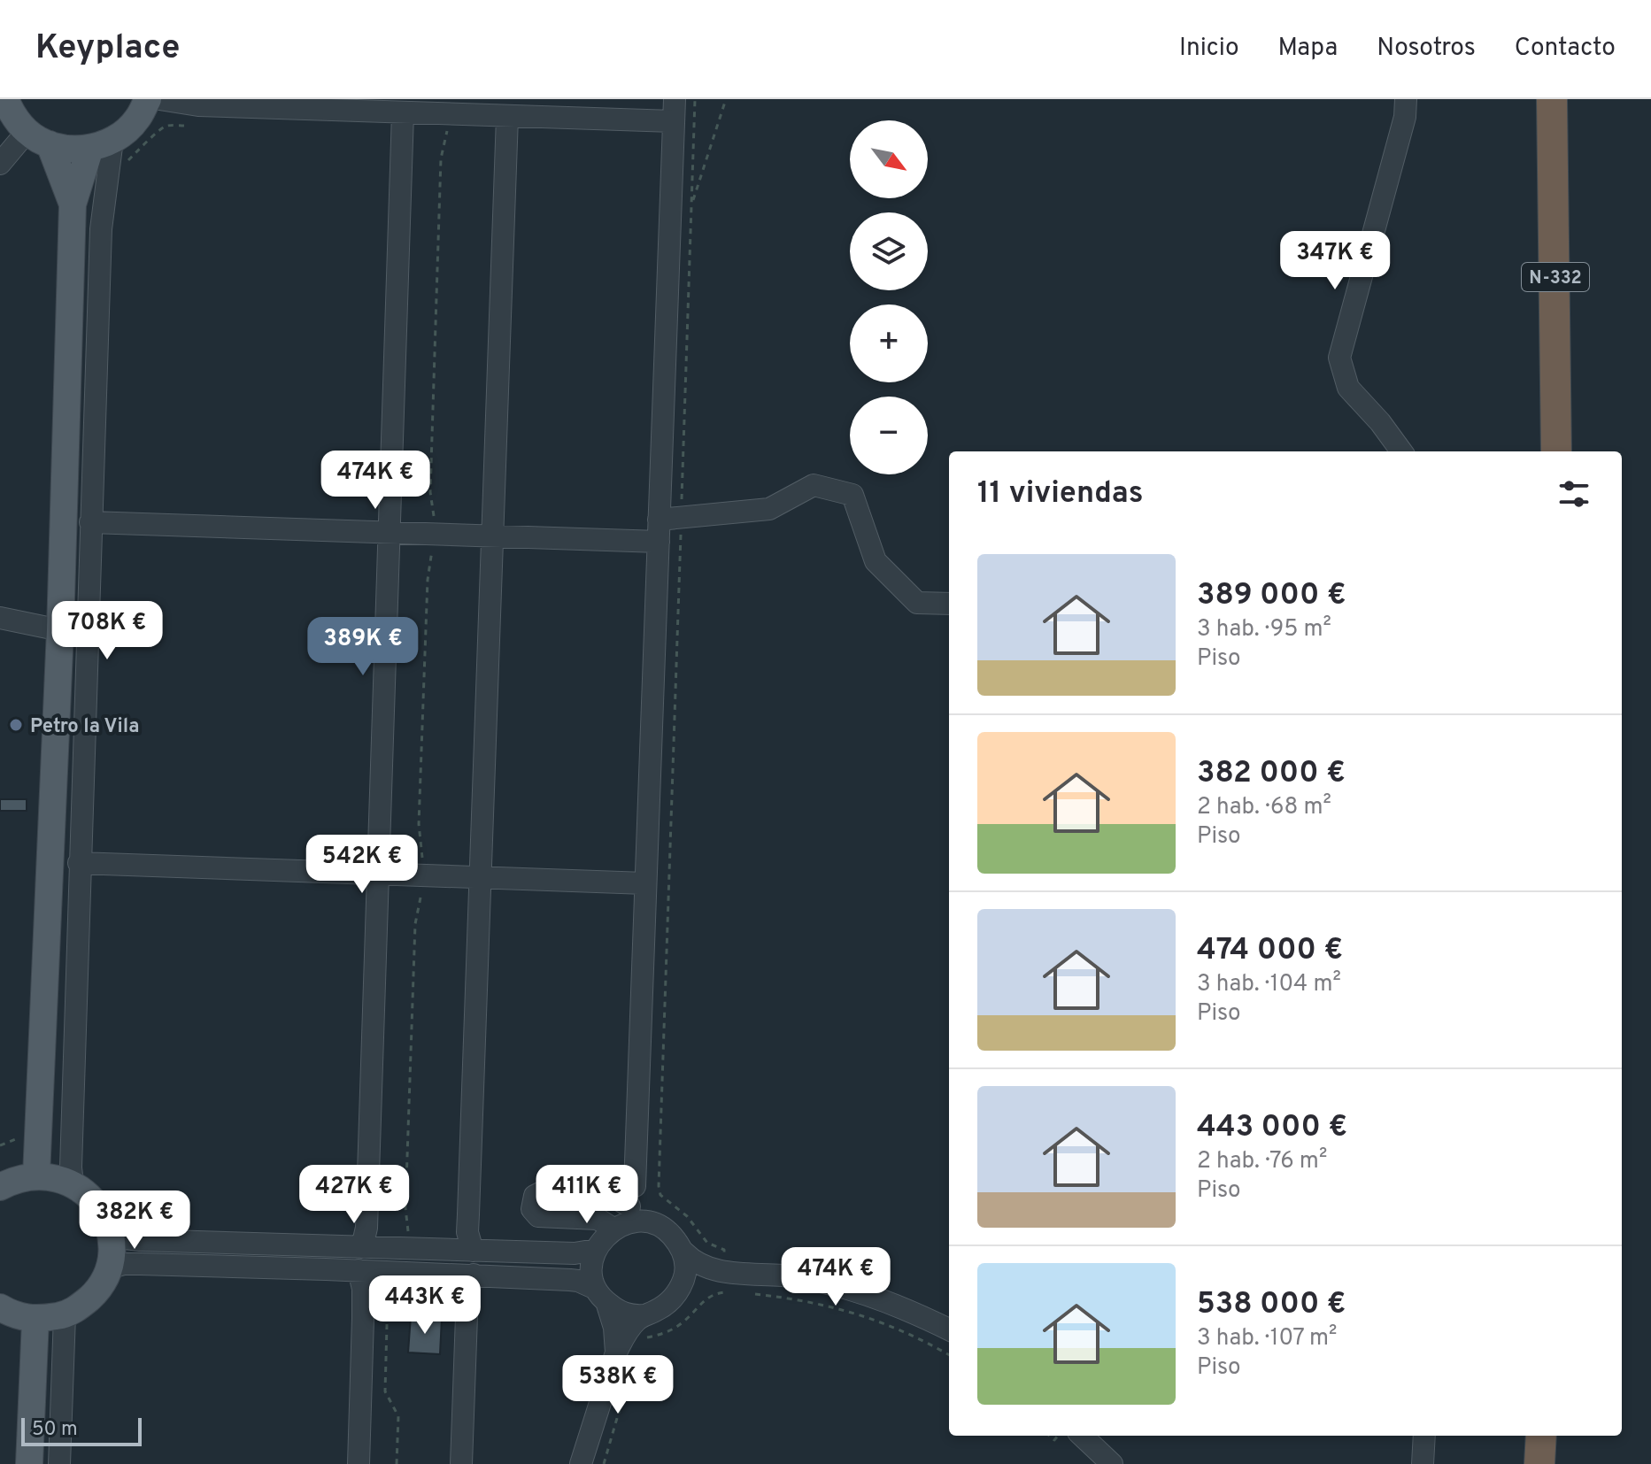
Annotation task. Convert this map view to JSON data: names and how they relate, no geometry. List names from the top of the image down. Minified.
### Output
{"streets":{"highway":["N-332"]},"places":["Petro la Vila"],"scale_bar":"50 m","north":"bottom right","page":{"header":"Keyplace","nav":["Inicio","Mapa","Nosotros","Contacto"],"map_buttons":["+","−"],"price":["347K €","474K €","708K €","389K €","542K €","427K €","411K €","382K €","474K €","443K €","538K €"],"heading":"11 viviendas","list":[{"name":"389 000 €","note":"3 hab. · 95 m² · Piso"},{"name":"382 000 €","note":"2 hab. · 68 m² · Piso"},{"name":"474 000 €","note":"3 hab. · 104 m² · Piso"},{"name":"443 000 €","note":"2 hab. · 76 m² · Piso"},{"name":"538 000 €","note":"3 hab. · 107 m² · Piso"}],"scale":"50 m"}}
